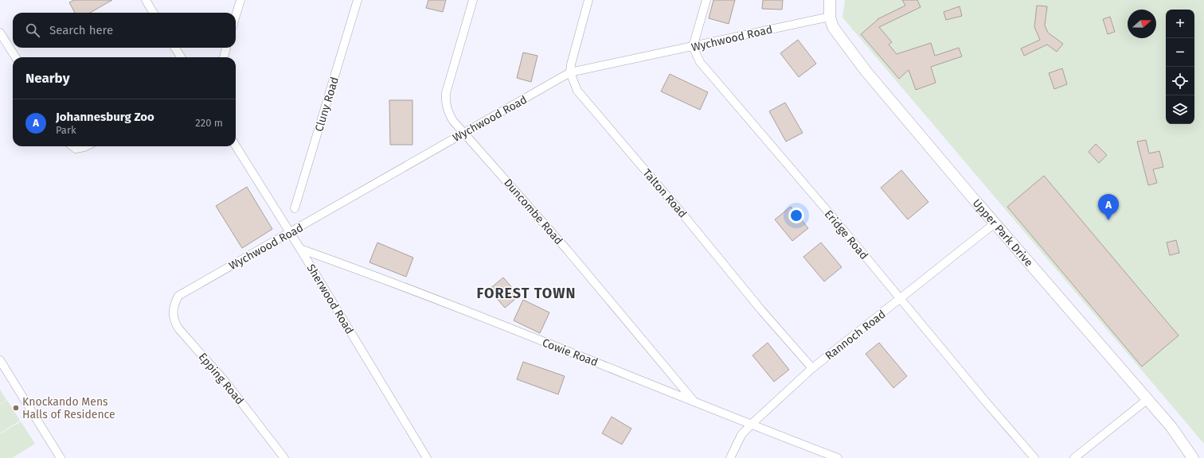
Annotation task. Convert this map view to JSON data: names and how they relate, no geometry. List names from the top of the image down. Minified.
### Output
{"streets":{"main road":["Upper Park Drive"],"street":["Wychwood Road","Cluny Road","Talton Road","Duncombe Road","Eridge Road","Sherwood Road","Rannoch Road","Cowie Road","Epping Road"]},"crossings":[["Wychwood Road","Talton Road"],["Wychwood Road","Duncombe Road"],["Wychwood Road","Upper Park Drive"],["Wychwood Road","Eridge Road"],["Wychwood Road","Sherwood Road"],["Wychwood Road","Epping Road"],["Talton Road","Rannoch Road"],["Duncombe Road","Cowie Road"],["Upper Park Drive","Rannoch Road"],["Eridge Road","Rannoch Road"],["Sherwood Road","Cowie Road"],["Rannoch Road","Cowie Road"]],"districts":["FOREST TOWN"],"places":["Knockando Mens Halls of Residence"],"north":"right","page":{"map_buttons":["+","−"],"search":"Search here","heading":"Nearby","list":[{"mark":"A","name":"Johannesburg Zoo","note":"Park","value":"220 m"}],"pins":"A"}}
